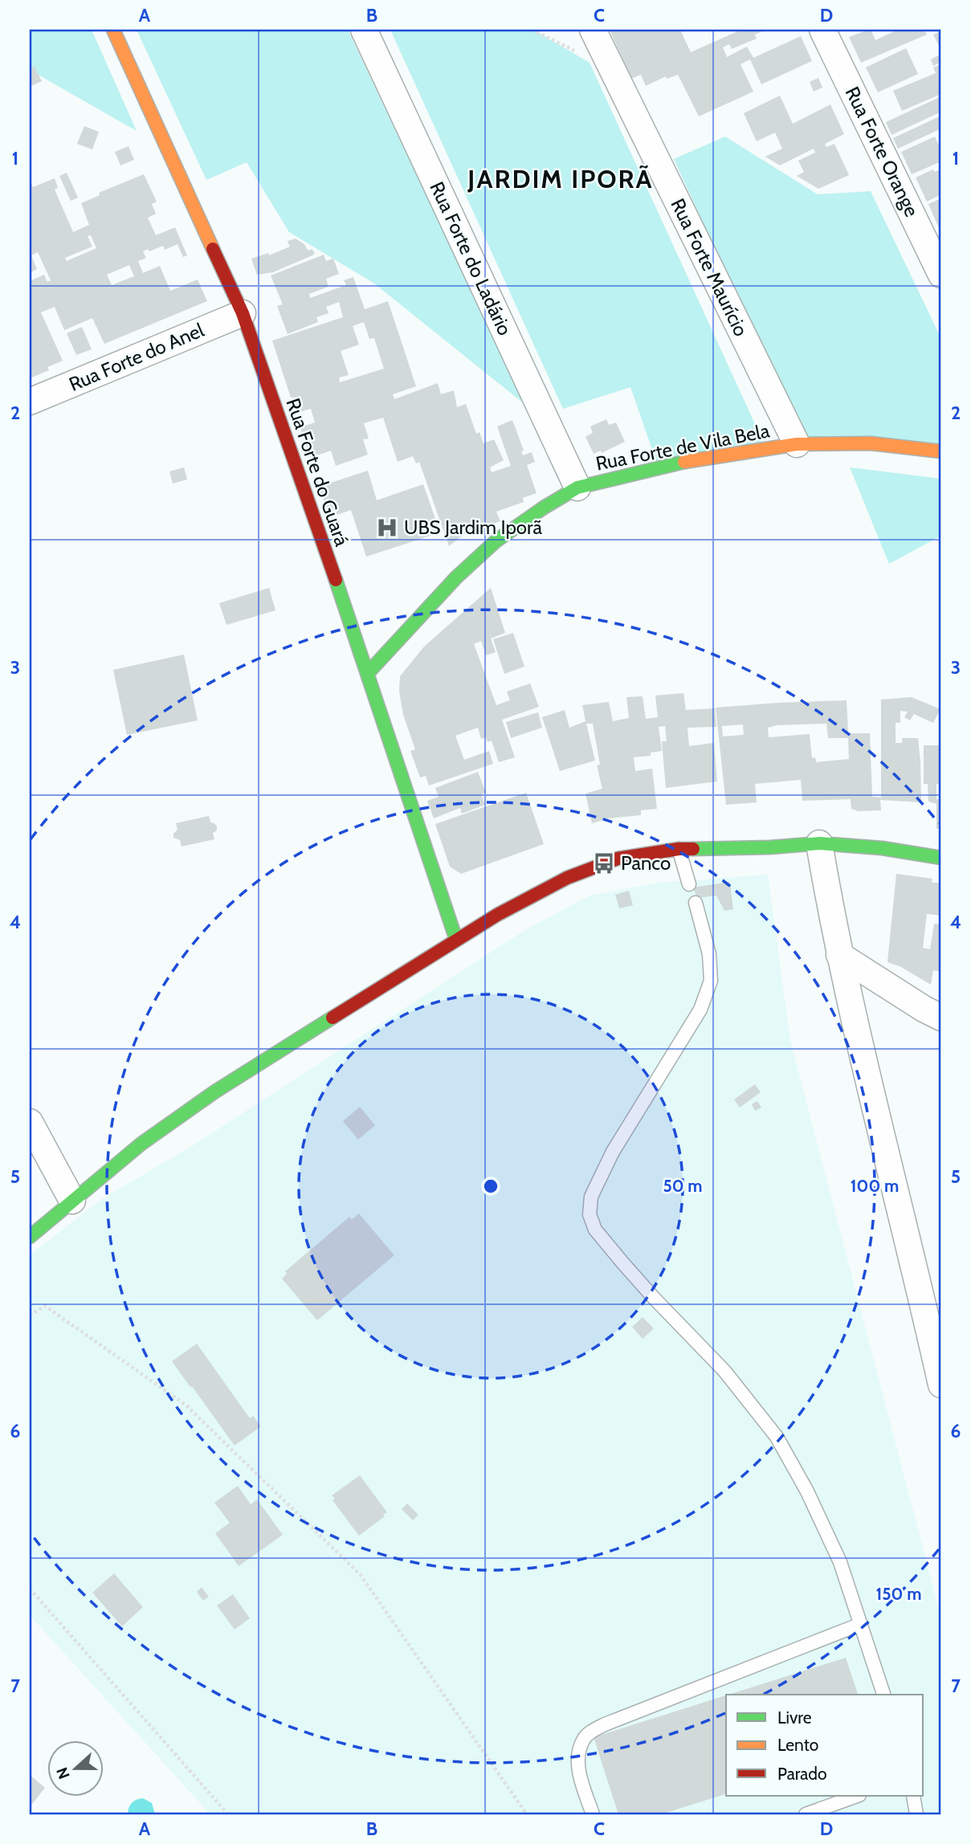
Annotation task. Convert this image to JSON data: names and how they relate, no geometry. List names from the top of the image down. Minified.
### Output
{"streets":{"street":["Rua Forte Orange","Rua Forte do Ladário","Rua Forte Maurício","Rua Forte do Anel","Rua Forte de Vila Bela","Rua Forte do Guará"]},"crossings":[["Rua Forte do Ladário","Rua Forte de Vila Bela"],["Rua Forte Maurício","Rua Forte de Vila Bela"],["Rua Forte do Anel","Rua Forte do Guará"],["Rua Forte de Vila Bela","Rua Forte do Guará"]],"districts":["JARDIM IPORÃ"],"places":{"hospital":["UBS Jardim Iporã"],"bus stop":["Panco"]},"legend":["Livre","Lento","Parado"],"north":"left","grid":{"columns":["A","B","C","D"],"rows":["1","2","3","4","5","6","7"]},"rings":["50 m","100 m","150 m"]}
